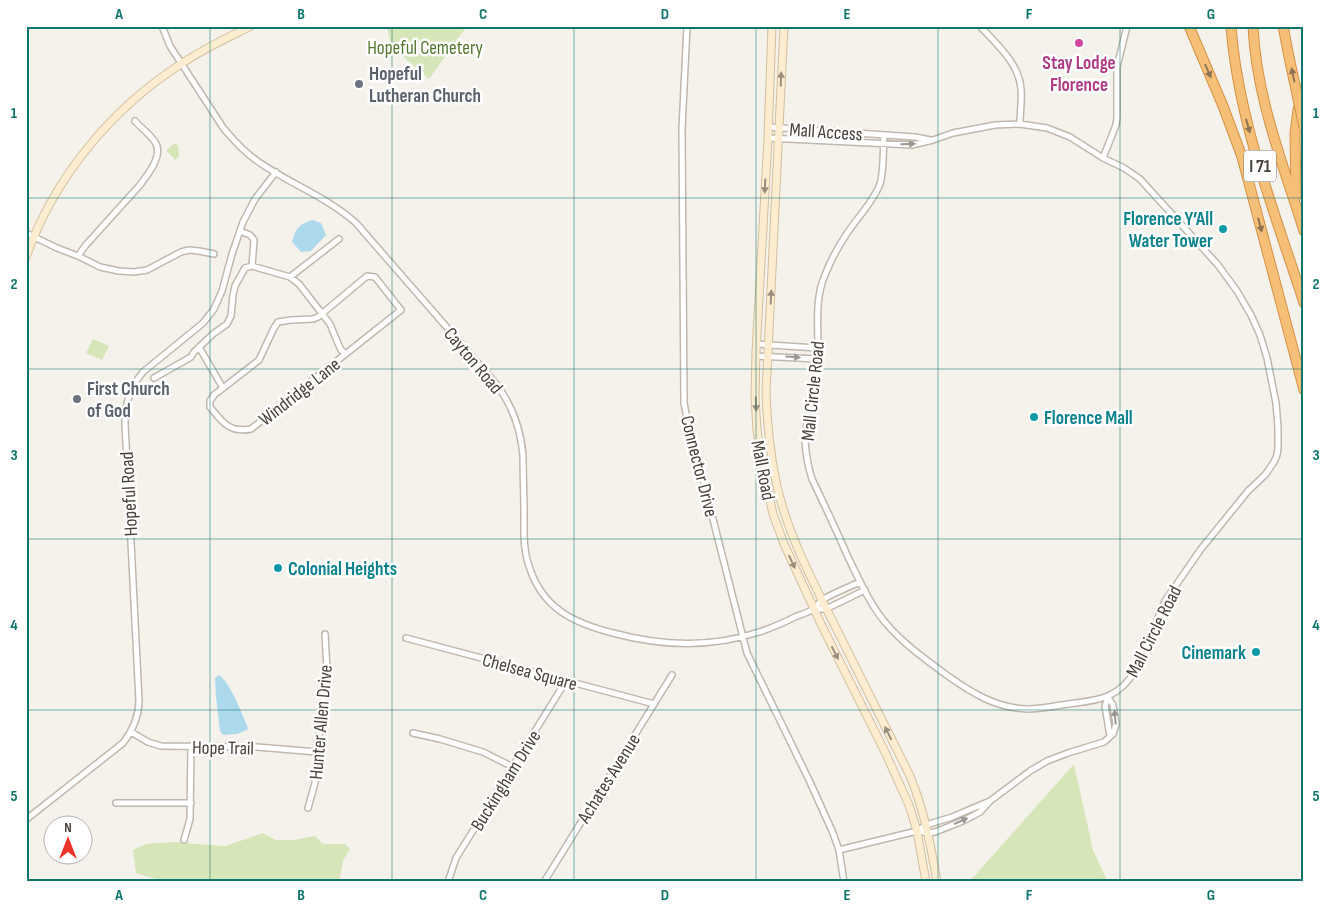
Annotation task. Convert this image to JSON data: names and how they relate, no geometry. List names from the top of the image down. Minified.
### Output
{"streets":{"highway":["I 71"],"main road":["Mall Road"],"street":["Mall Access","Cayton Road","Windridge Lane","Mall Circle Road","Connector Drive","Hopeful Road","Chelsea Square","Hunter Allen Drive","Hope Trail","Achates Avenue","Buckingham Drive"]},"crossings":[["Mall Access","Mall Circle Road"],["Mall Access","Mall Road"],["Cayton Road","Connector Drive"],["Cayton Road","Mall Road"],["Cayton Road","Hopeful Road"],["Hopeful Road","Hope Trail"],["Chelsea Square","Achates Avenue"],["Chelsea Square","Buckingham Drive"],["Hunter Allen Drive","Hope Trail"]],"parks":["Hopeful Cemetery"],"places":["Stay Lodge Florence","Hopeful Lutheran Church","Florence Y’All Water Tower","First Church of God","Florence Mall","Colonial Heights","Cinemark"],"north":"top","grid":{"columns":["A","B","C","D","E","F","G"],"rows":["1","2","3","4","5"]}}
